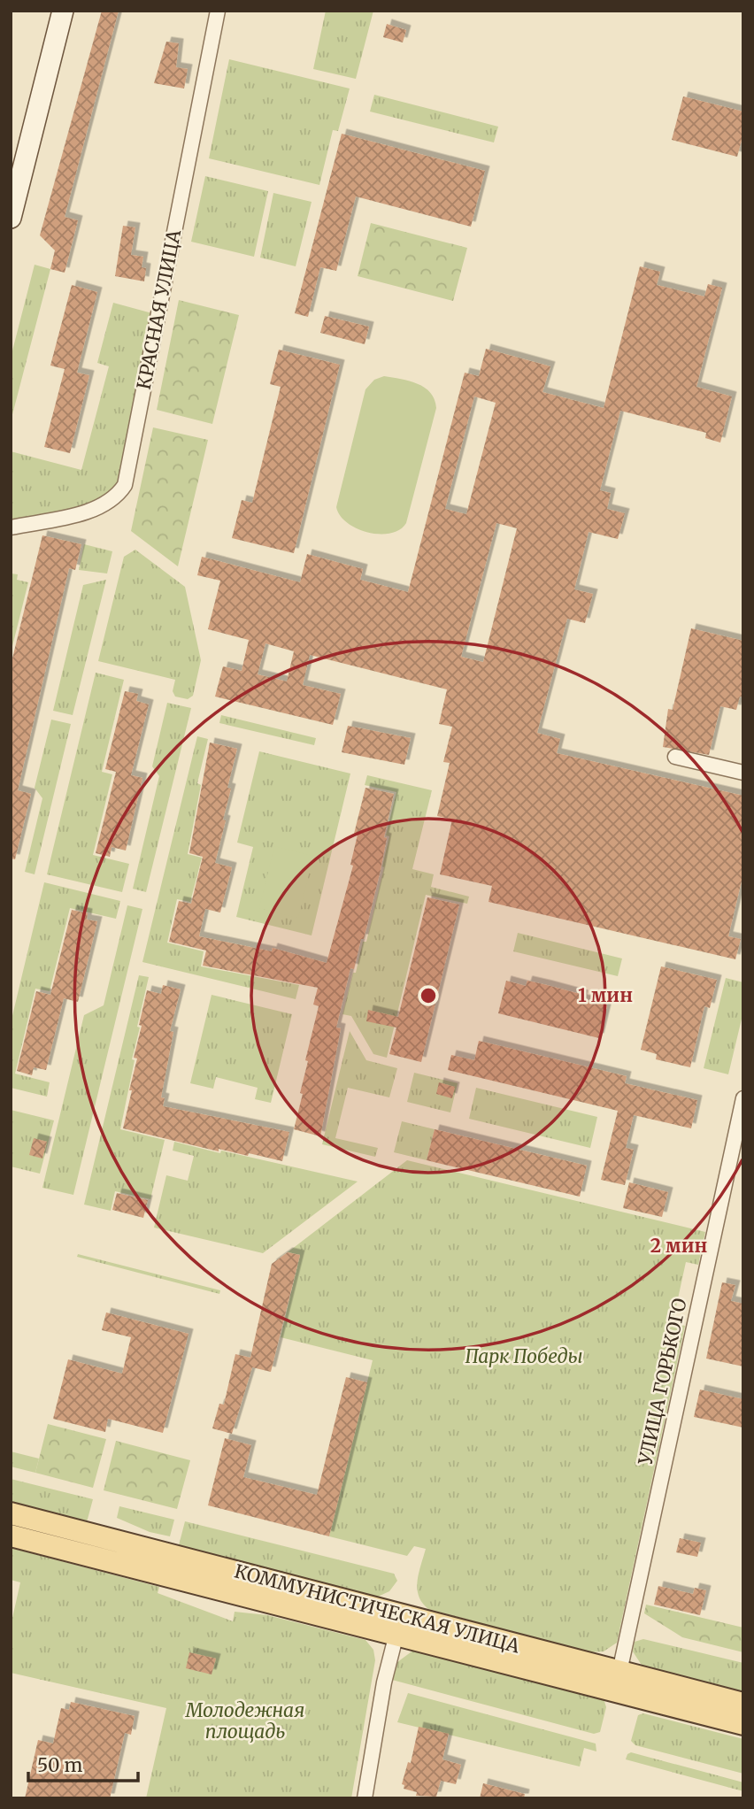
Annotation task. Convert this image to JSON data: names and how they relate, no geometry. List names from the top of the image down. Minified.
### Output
{"streets":{"main road":["КОММУНИСТИЧЕСКАЯ УЛИЦА"],"street":["КРАСНАЯ УЛИЦА","УЛИЦА ГОРЬКОГО"]},"crossings":[["УЛИЦА ГОРЬКОГО","КОММУНИСТИЧЕСКАЯ УЛИЦА"]],"parks":["Парк Победы","Молодежная площадь"],"scale_bar":"50 m","rings":["1 мин","2 мин"]}
